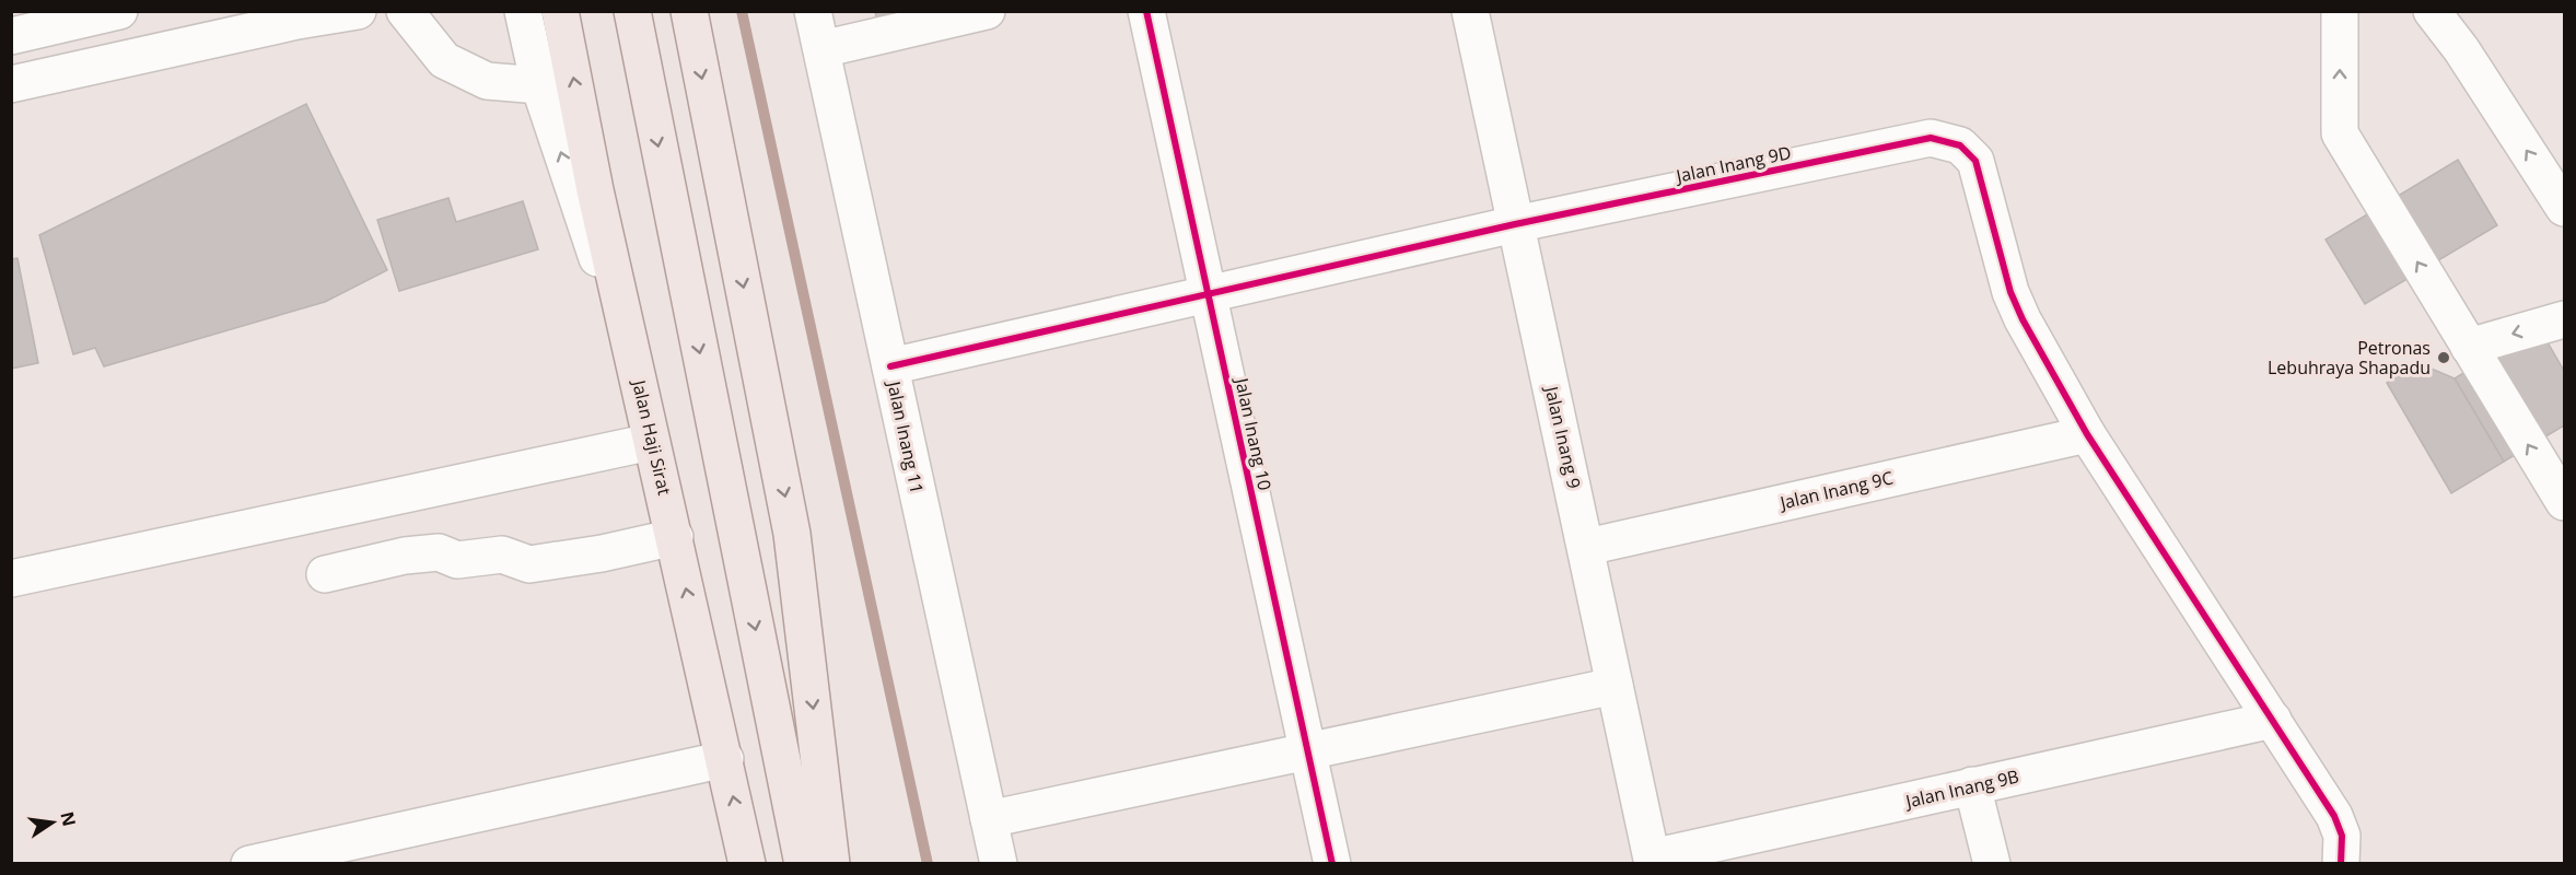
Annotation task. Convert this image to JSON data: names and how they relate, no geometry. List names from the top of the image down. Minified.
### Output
{"streets":{"main road":["Jalan Haji Sirat"],"street":["Jalan Inang 9D","Jalan Inang 10","Jalan Inang 11","Jalan Inang 9","Jalan Inang 9C","Jalan Inang 9B"]},"crossings":[["Jalan Inang 9D","Jalan Inang 10"],["Jalan Inang 9D","Jalan Inang 11"],["Jalan Inang 9D","Jalan Inang 9"],["Jalan Inang 9D","Jalan Inang 9C"],["Jalan Inang 9","Jalan Inang 9C"],["Jalan Inang 9","Jalan Inang 9B"]],"places":["Petronas Lebuhraya Shapadu"],"north":"right"}
